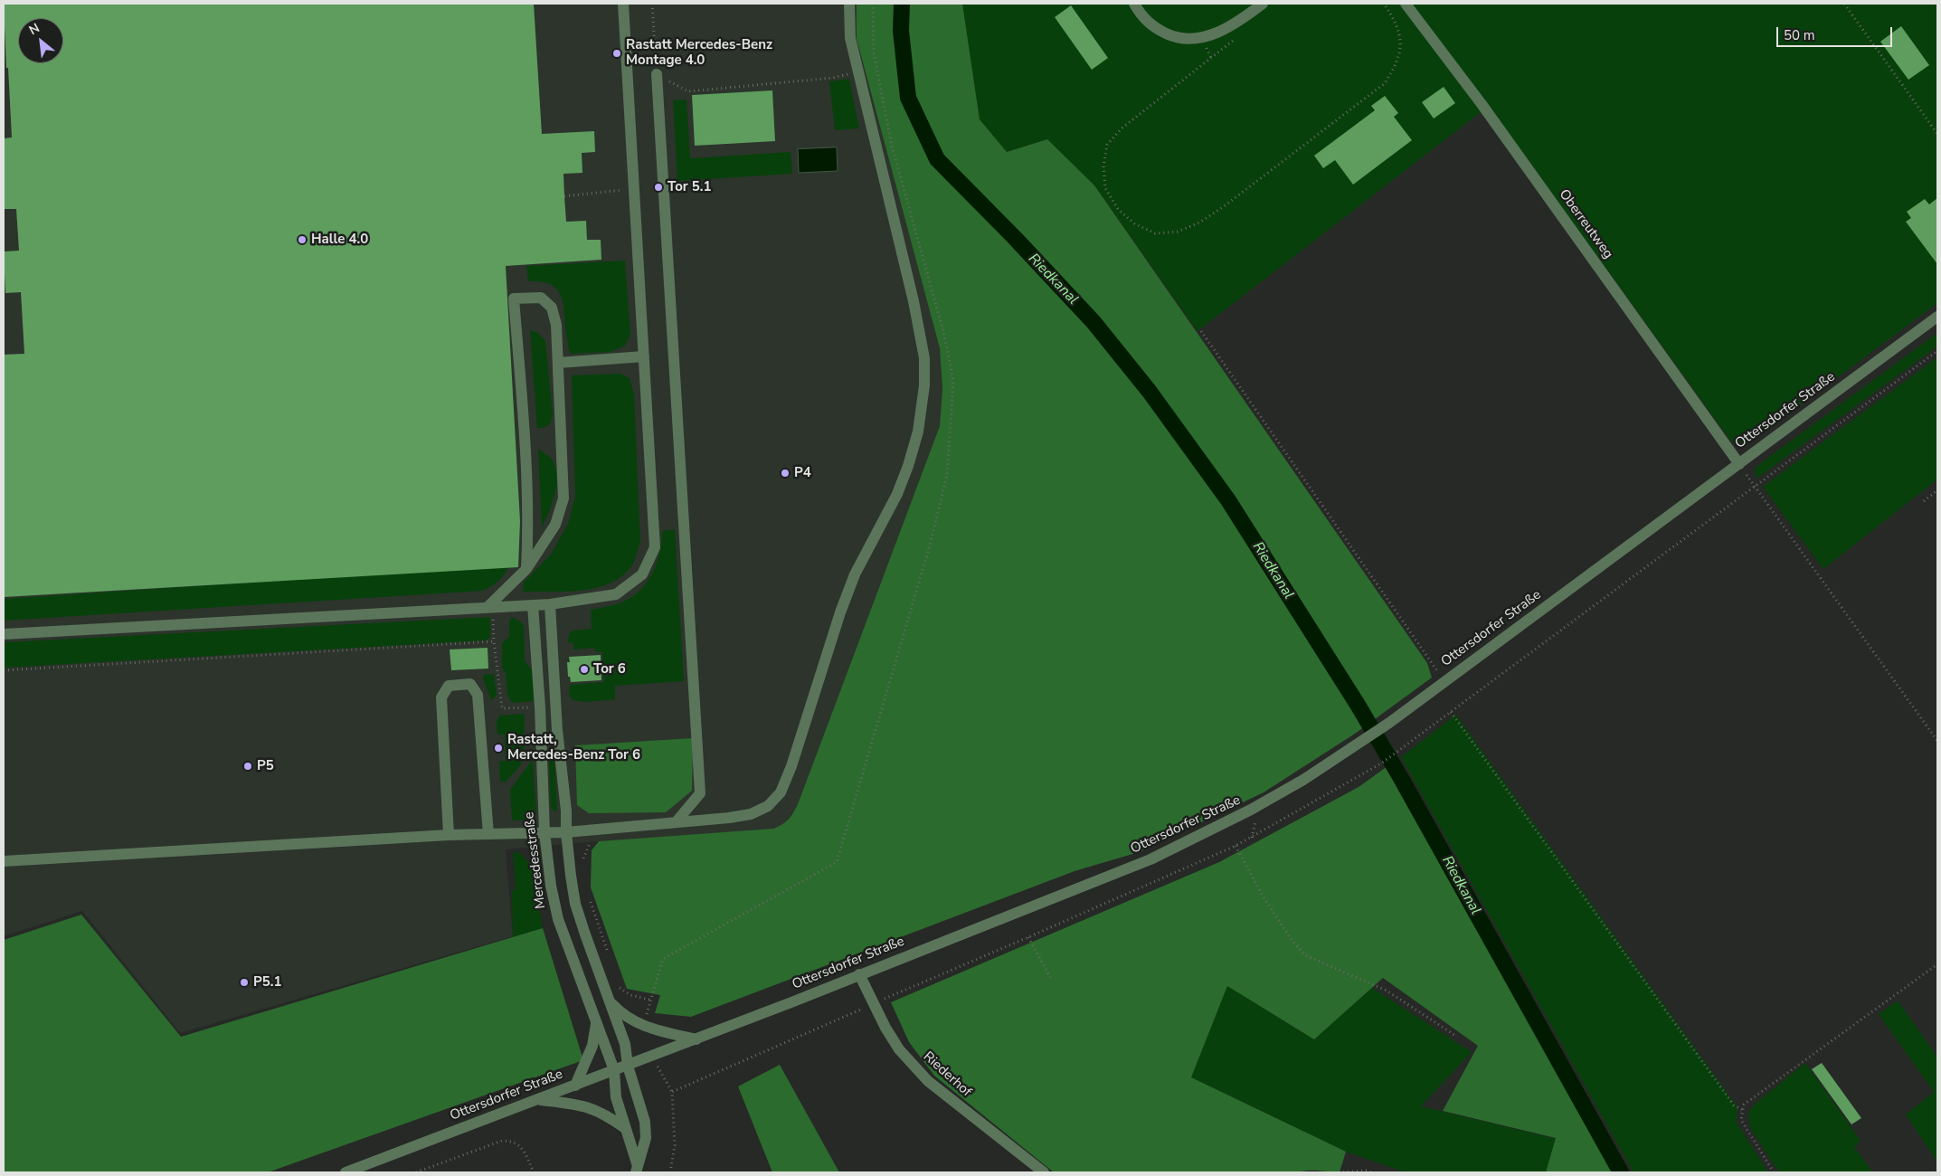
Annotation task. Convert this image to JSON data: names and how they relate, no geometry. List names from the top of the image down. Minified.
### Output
{"streets":{"street":["Oberreutweg","Ottersdorfer Straße","Mercedesstraße","Riederhof"]},"crossings":[["Oberreutweg","Ottersdorfer Straße"],["Ottersdorfer Straße","Mercedesstraße"],["Ottersdorfer Straße","Riederhof"]],"water":["Riedkanal"],"places":["Rastatt Mercedes-Benz Montage 4.0","Tor 5.1","Halle 4.0","P4","Tor 6","Rastatt, Mercedes-Benz Tor 6","P5","P5.1"],"scale_bar":"50 m","north":"top left"}
